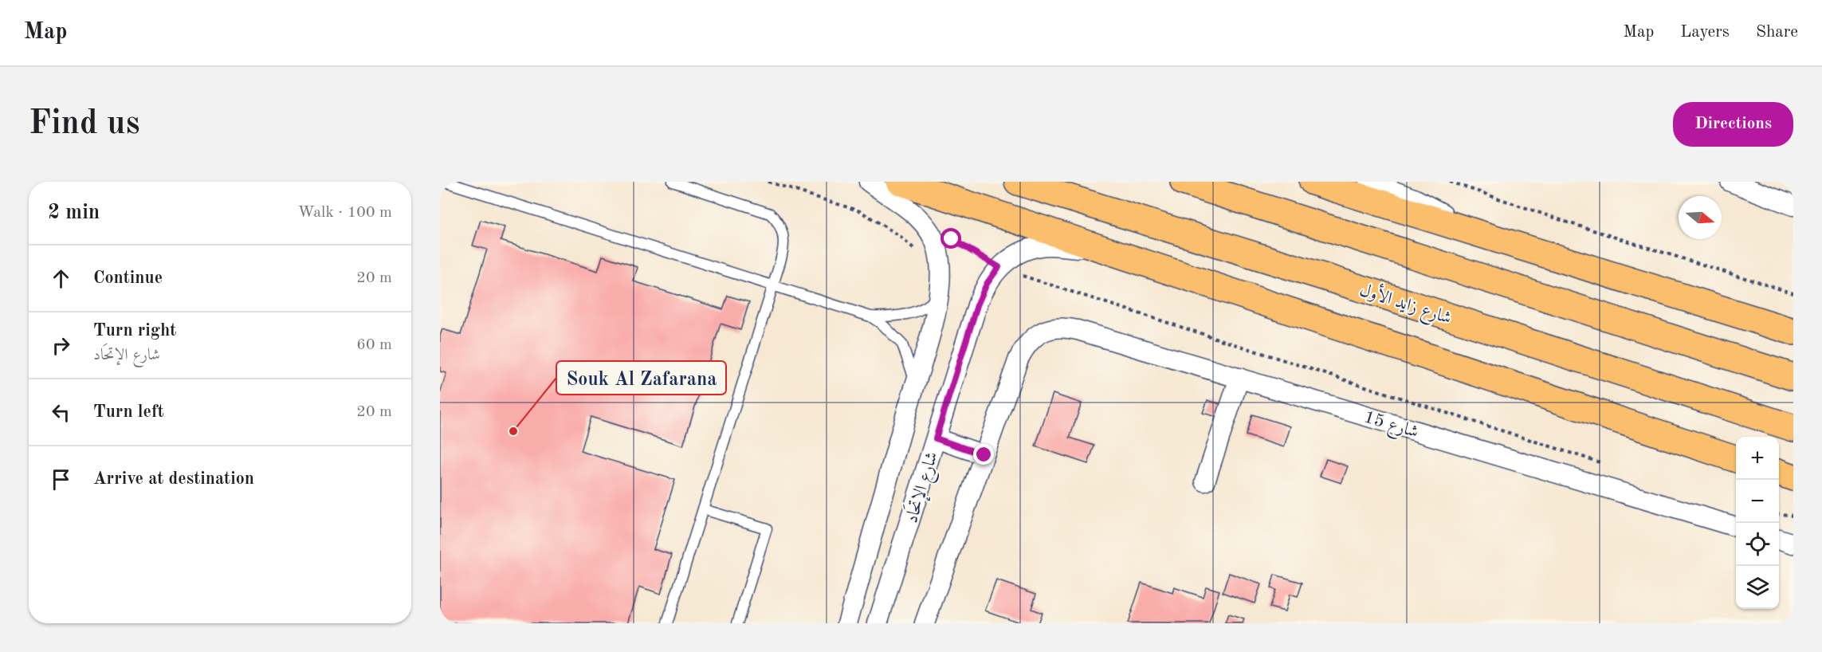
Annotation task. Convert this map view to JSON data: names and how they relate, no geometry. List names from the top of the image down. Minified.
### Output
{"streets":{"main road":["شارع زايد الأول"],"street":["شارع 15","شارع الإتحَاد"]},"places":["Souk Al Zafarana"],"north":"right","page":{"header":"Map","nav":["Map","Layers","Share"],"buttons":"Directions","title":"Find us","heading":["2 min","Walk · 100 m"],"list":[["Continue","20 m"],["Turn right","شارع الإتحَاد","60 m"],["Turn left","20 m"],"Arrive at destination"],"map_buttons":["+","−"]}}
